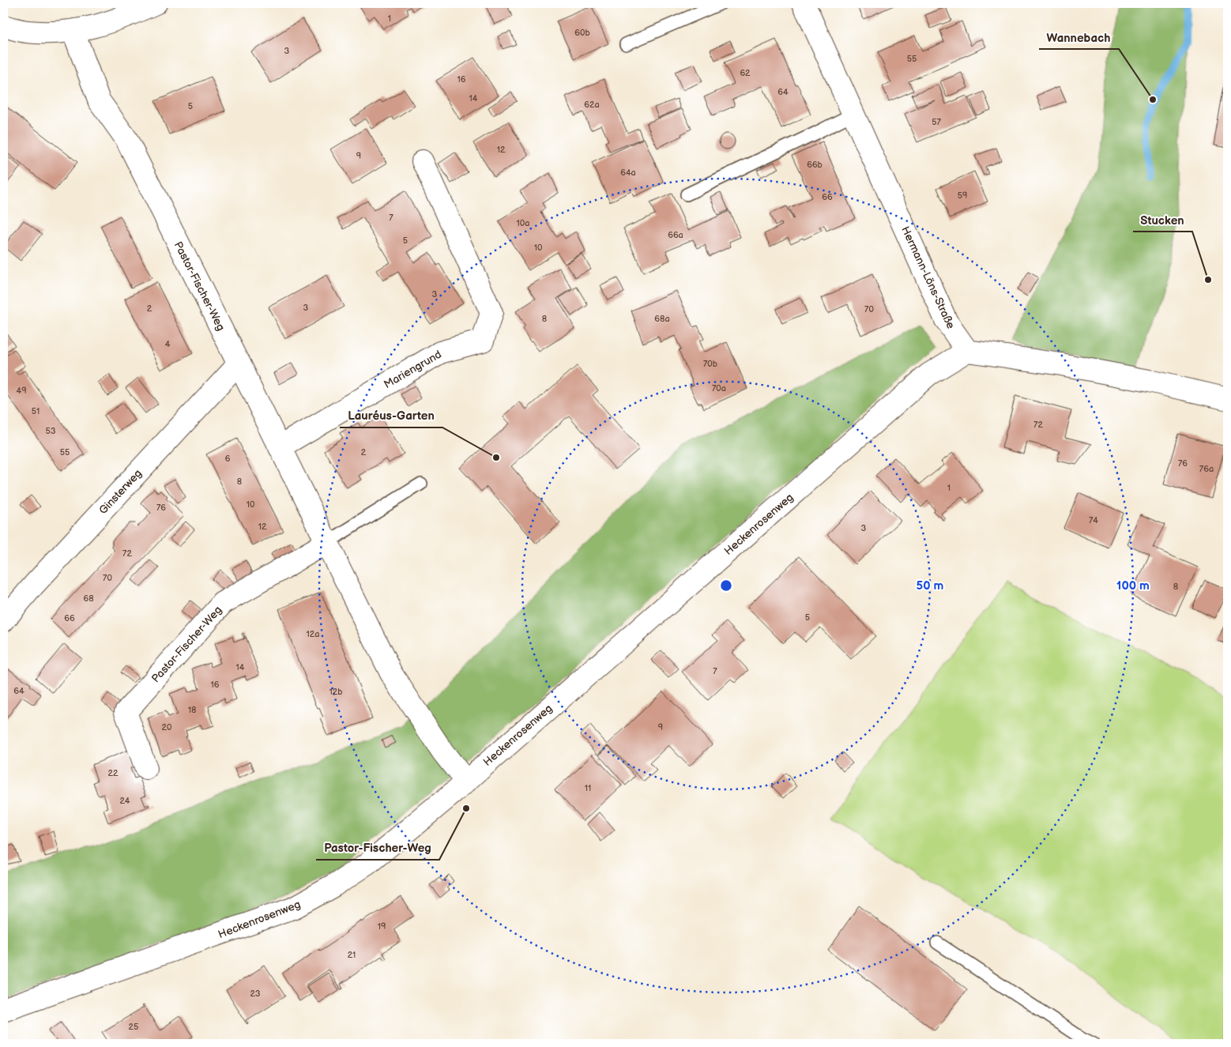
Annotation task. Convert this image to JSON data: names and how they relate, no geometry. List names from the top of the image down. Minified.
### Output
{"streets":{"street":["Hermann-Löns-Straße","Pastor-Fischer-Weg","Mariengrund","Ginsterweg","Heckenrosenweg"]},"crossings":[["Hermann-Löns-Straße","Heckenrosenweg"],["Pastor-Fischer-Weg","Mariengrund"],["Pastor-Fischer-Weg","Ginsterweg"],["Pastor-Fischer-Weg","Heckenrosenweg"]],"places":["Wannebach","Stucken","Lauréus-Garten","Pastor-Fischer-Weg"],"house_numbers":["1","60b","3","55","62","16","64","14","62a","5","57","12","9","66b","64a","59","66","7","10a","66a","5","10","3","3","2","70","8","68a","4","70b","70a","49","51","72","53","55","2","6","76","76a","8","1","10","76","74","12","3","72","70","8","68","5","66","12a","14","7","16","64","12b","18","20","9","22","11","24","19","21","23","25"],"rings":["50 m","100 m"]}
